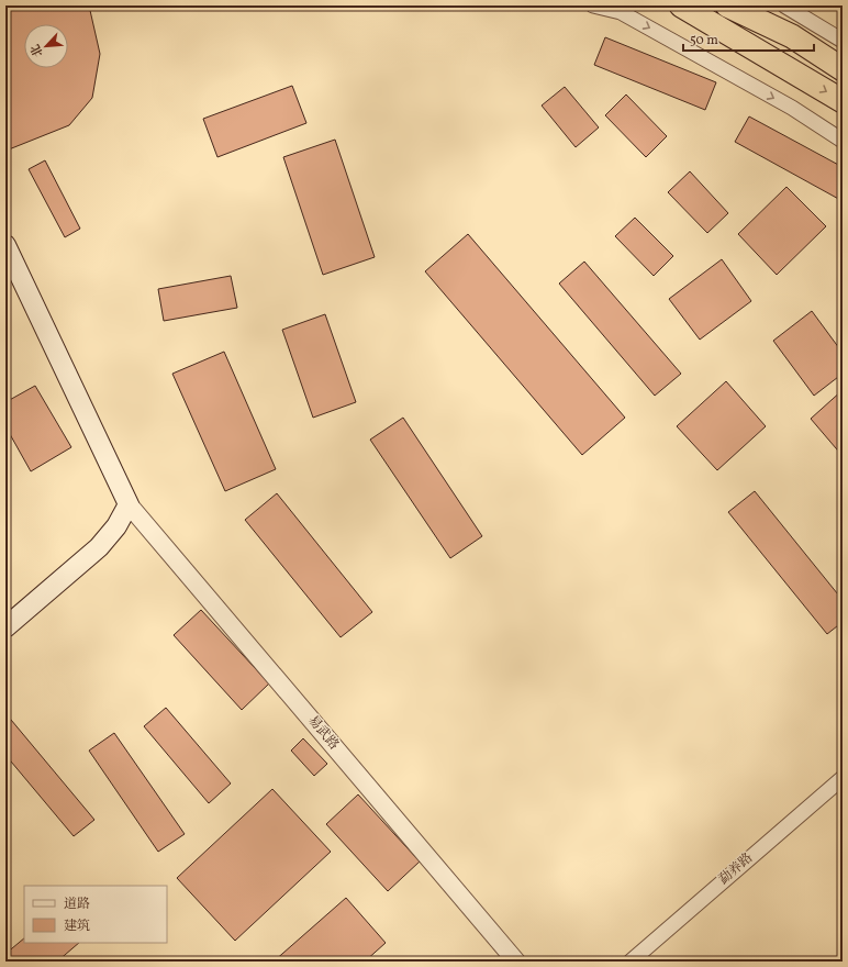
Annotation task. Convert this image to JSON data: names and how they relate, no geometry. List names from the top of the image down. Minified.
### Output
{"streets":{"street":["易武路","勐养路"]},"legend":["道路","建筑"],"scale_bar":"50 m","north":"bottom left"}
